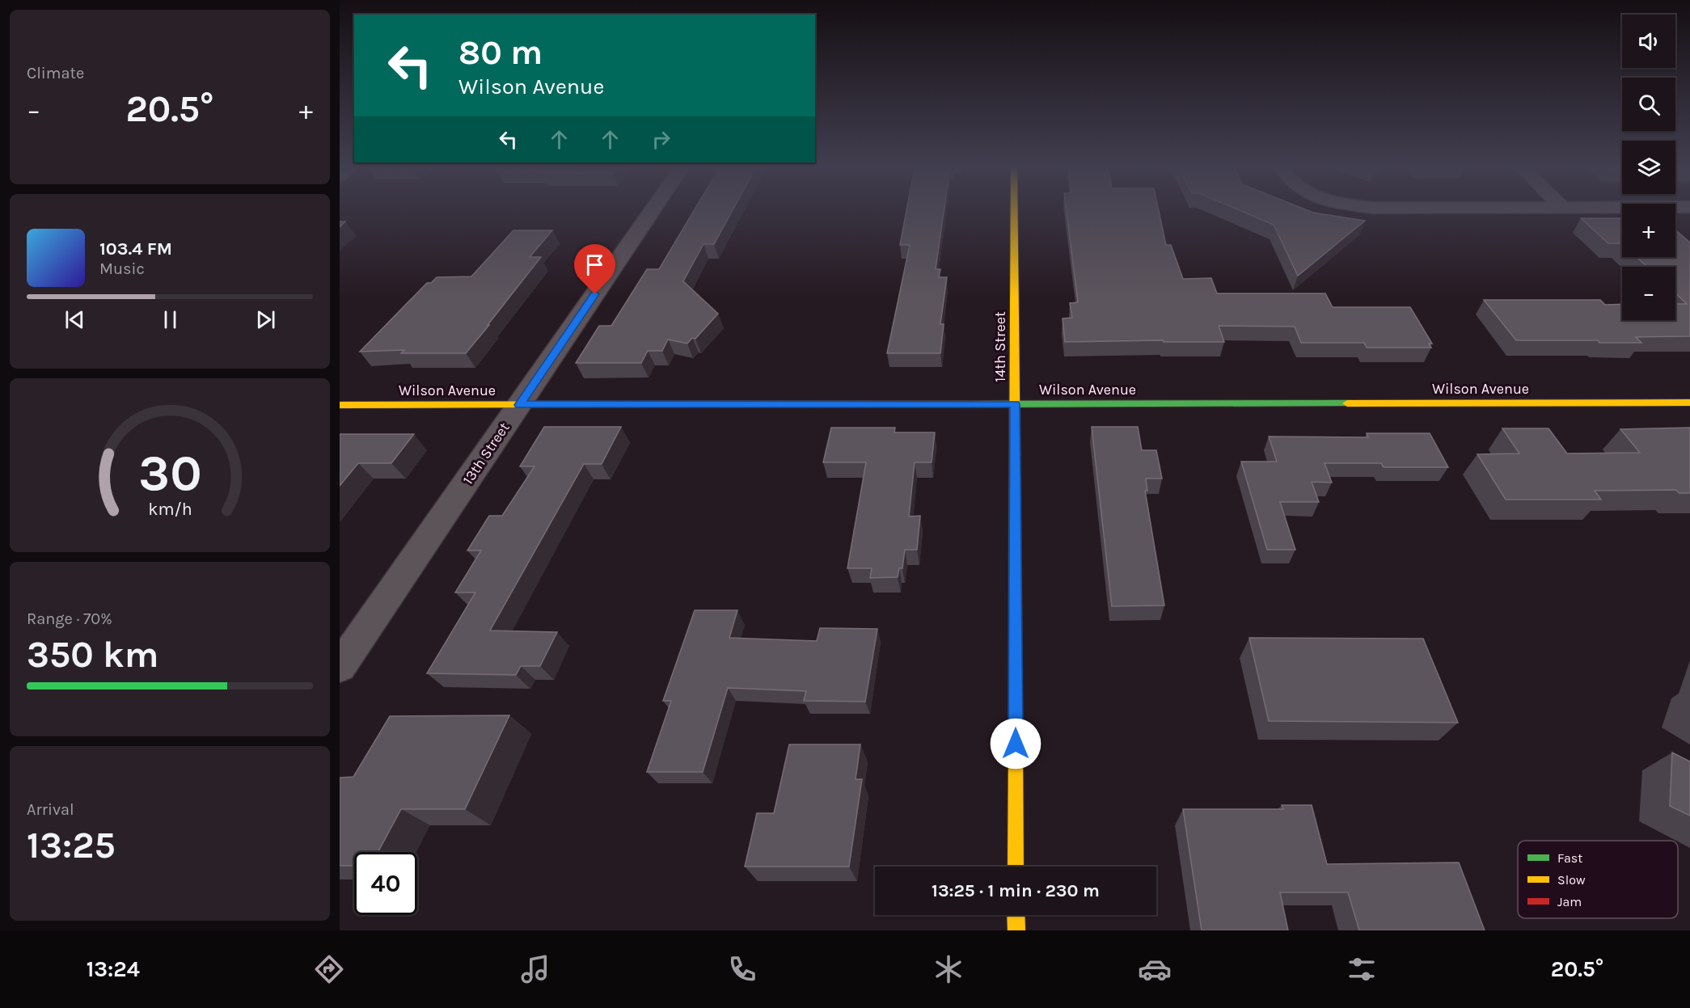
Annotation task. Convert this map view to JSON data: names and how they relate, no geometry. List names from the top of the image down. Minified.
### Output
{"streets":{"street":["14th Street","Wilson Avenue","13th Street"]},"crossings":[["14th Street","Wilson Avenue"],["Wilson Avenue","13th Street"]],"legend":["Fast","Slow","Jam"],"page":{"tile":["Climate",["Range · 70%","350 km"],["Arrival","13:25"]],"map_buttons":["+","−"],"turn":["80 m","Wilson Avenue"],"heat":["−","20.5°","+"],"song":["103.4 FM","Music"],"limit":"40","trip":"13:25 · 1 min · 230 m","tabs":["13:24","20.5°"],"gauge":["30","km/h"]}}
